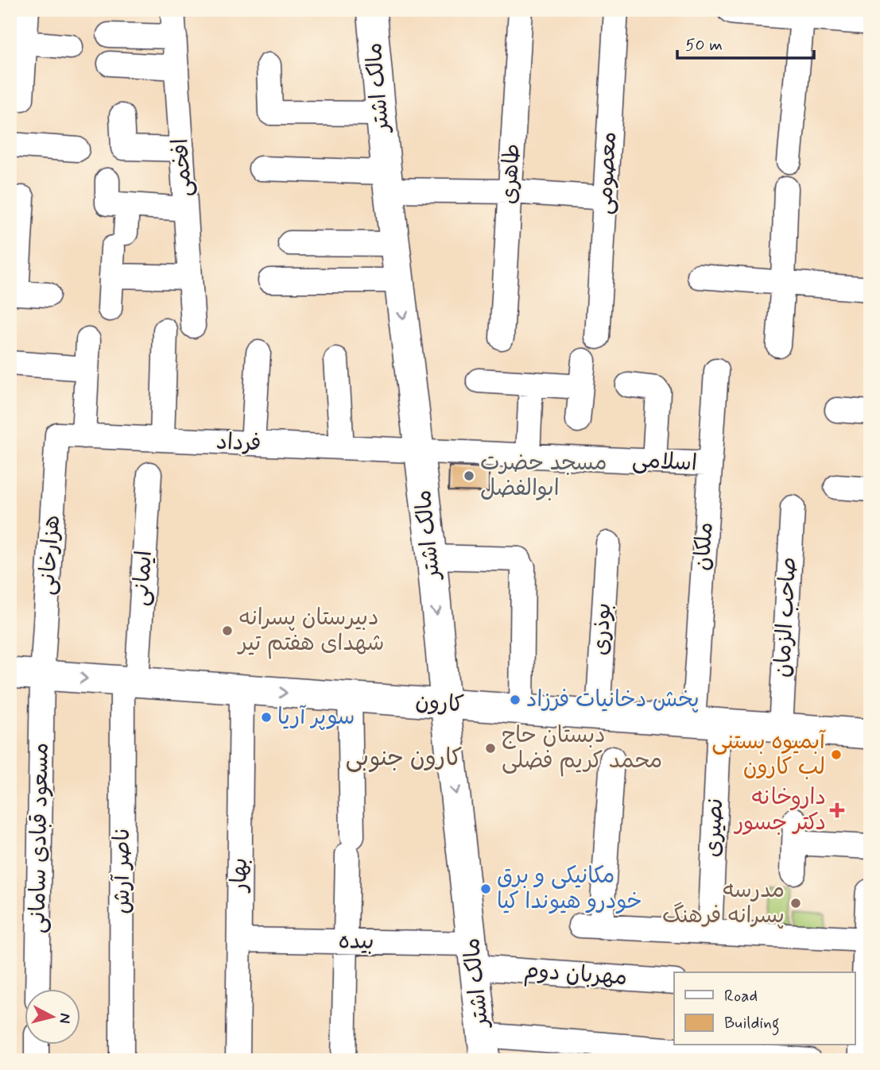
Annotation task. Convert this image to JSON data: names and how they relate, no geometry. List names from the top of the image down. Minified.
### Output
{"streets":{"main road":["مالک اشتر","کارون"],"street":["افخمی","معصومی","طاهری","فرداد","اسلامی","ملکان","هزارخانی","ایمانی","صاحب الزمان","بوذری","نصیری","مسعود قبادی سامانی","ناصر آرش","بهار","بیده","مهربان دوم"]},"crossings":[["مالک اشتر","فرداد"],["مالک اشتر","اسلامی"],["مالک اشتر","کارون"],["مالک اشتر","بیده"],["مالک اشتر","مهربان دوم"],["فرداد","اسلامی"],["فرداد","هزارخانی"],["اسلامی","ملکان"],["ملکان","کارون"],["ملکان","نصیری"],["هزارخانی","کارون"],["هزارخانی","مسعود قبادی سامانی"],["ایمانی","کارون"],["ایمانی","ناصر آرش"],["صاحب الزمان","کارون"],["بوذری","کارون"],["کارون","نصیری"],["کارون","مسعود قبادی سامانی"],["کارون","ناصر آرش"],["کارون","بهار"],["بهار","بیده"],["بیده","مهربان دوم"]],"one_way":["مالک اشتر"],"districts":["کارون جنوبی"],"places":{"other":["مسجد حضرت ابوالفضل","دبیرستان پسرانه شهدای هفتم تیر","پخش دخانیات فرزاد","سوپر آریا","دبستان حاج محمد کریم فضلی","آبمیوه بستنی لب کارون","مکانیکی و برق خودرو هیوندا کیا","مدرسه پسرانه فرهنگ"],"health":["داروخانه دکتر جسور"]},"legend":["Road","Building"],"scale_bar":"50 m","north":"right"}
